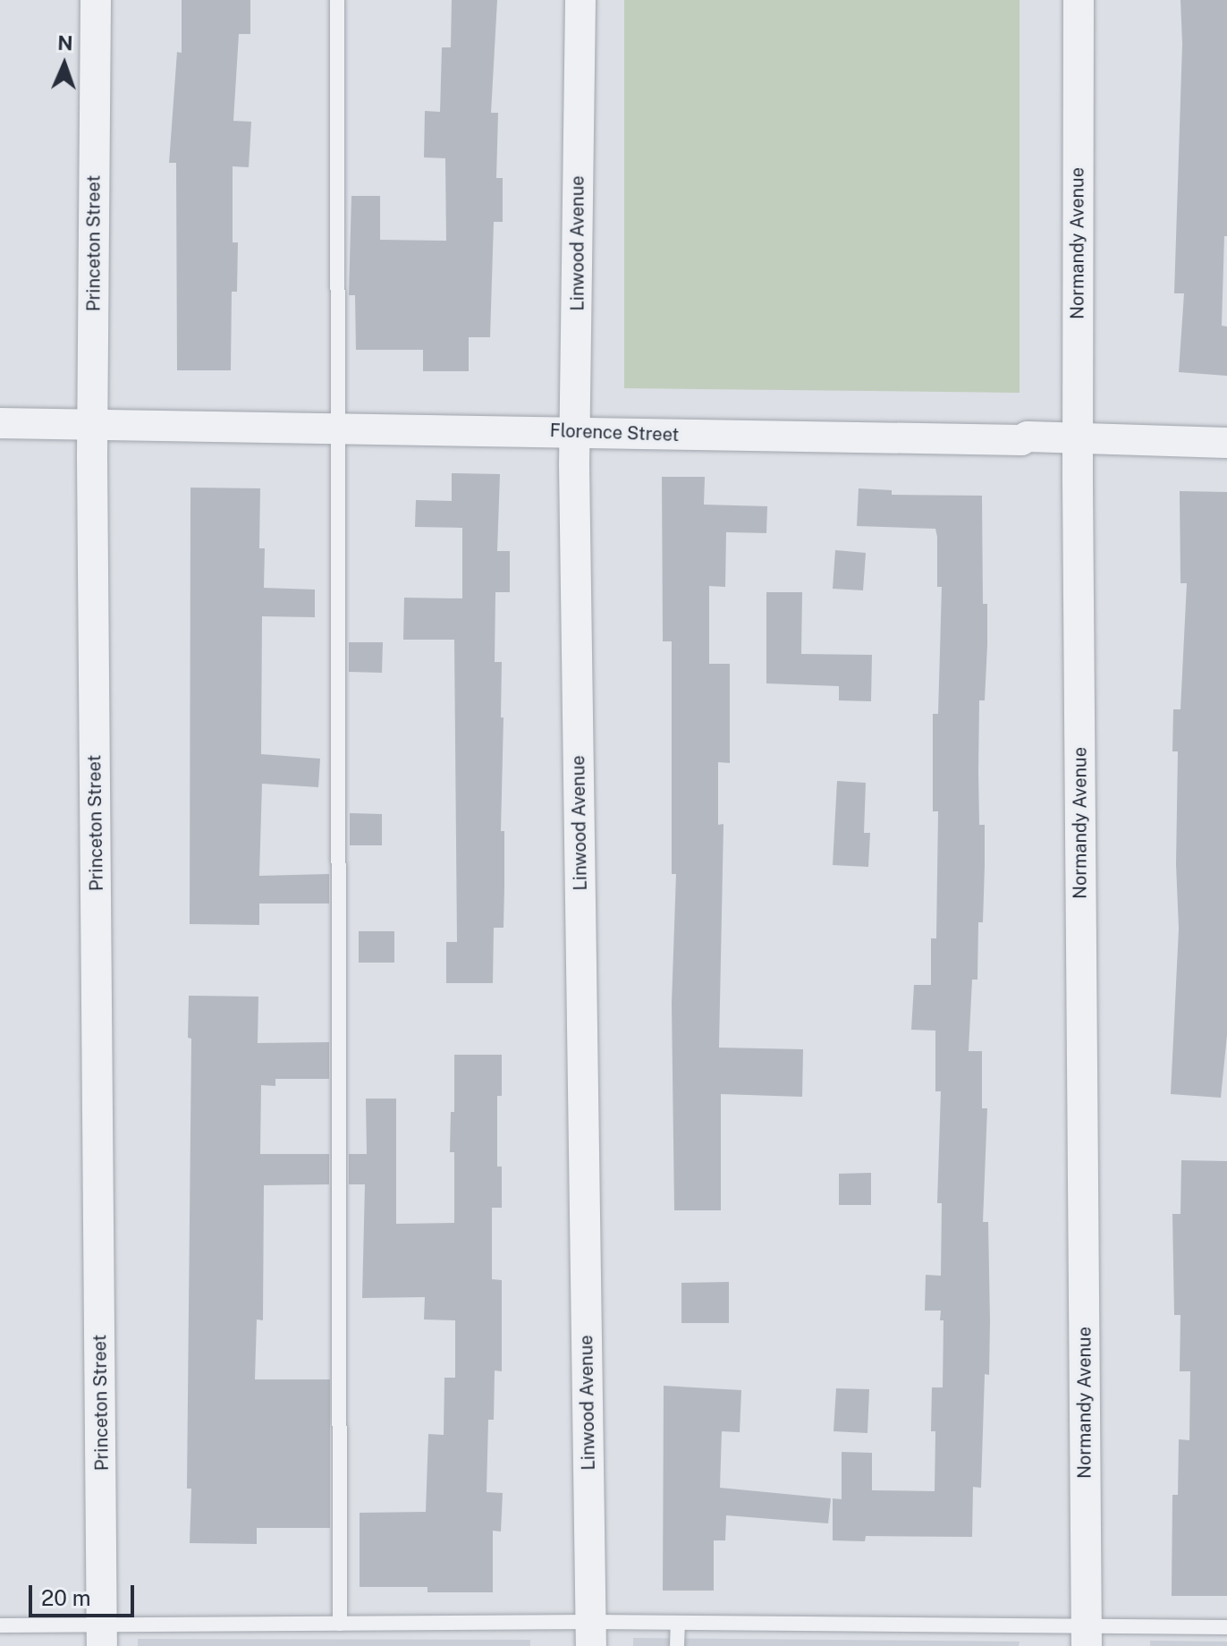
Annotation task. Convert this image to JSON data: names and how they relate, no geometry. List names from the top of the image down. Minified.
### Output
{"streets":{"street":["Princeton Street","Linwood Avenue","Normandy Avenue","Florence Street"]},"crossings":[["Princeton Street","Florence Street"],["Linwood Avenue","Florence Street"],["Normandy Avenue","Florence Street"]],"scale_bar":"20 m","north":"top"}
